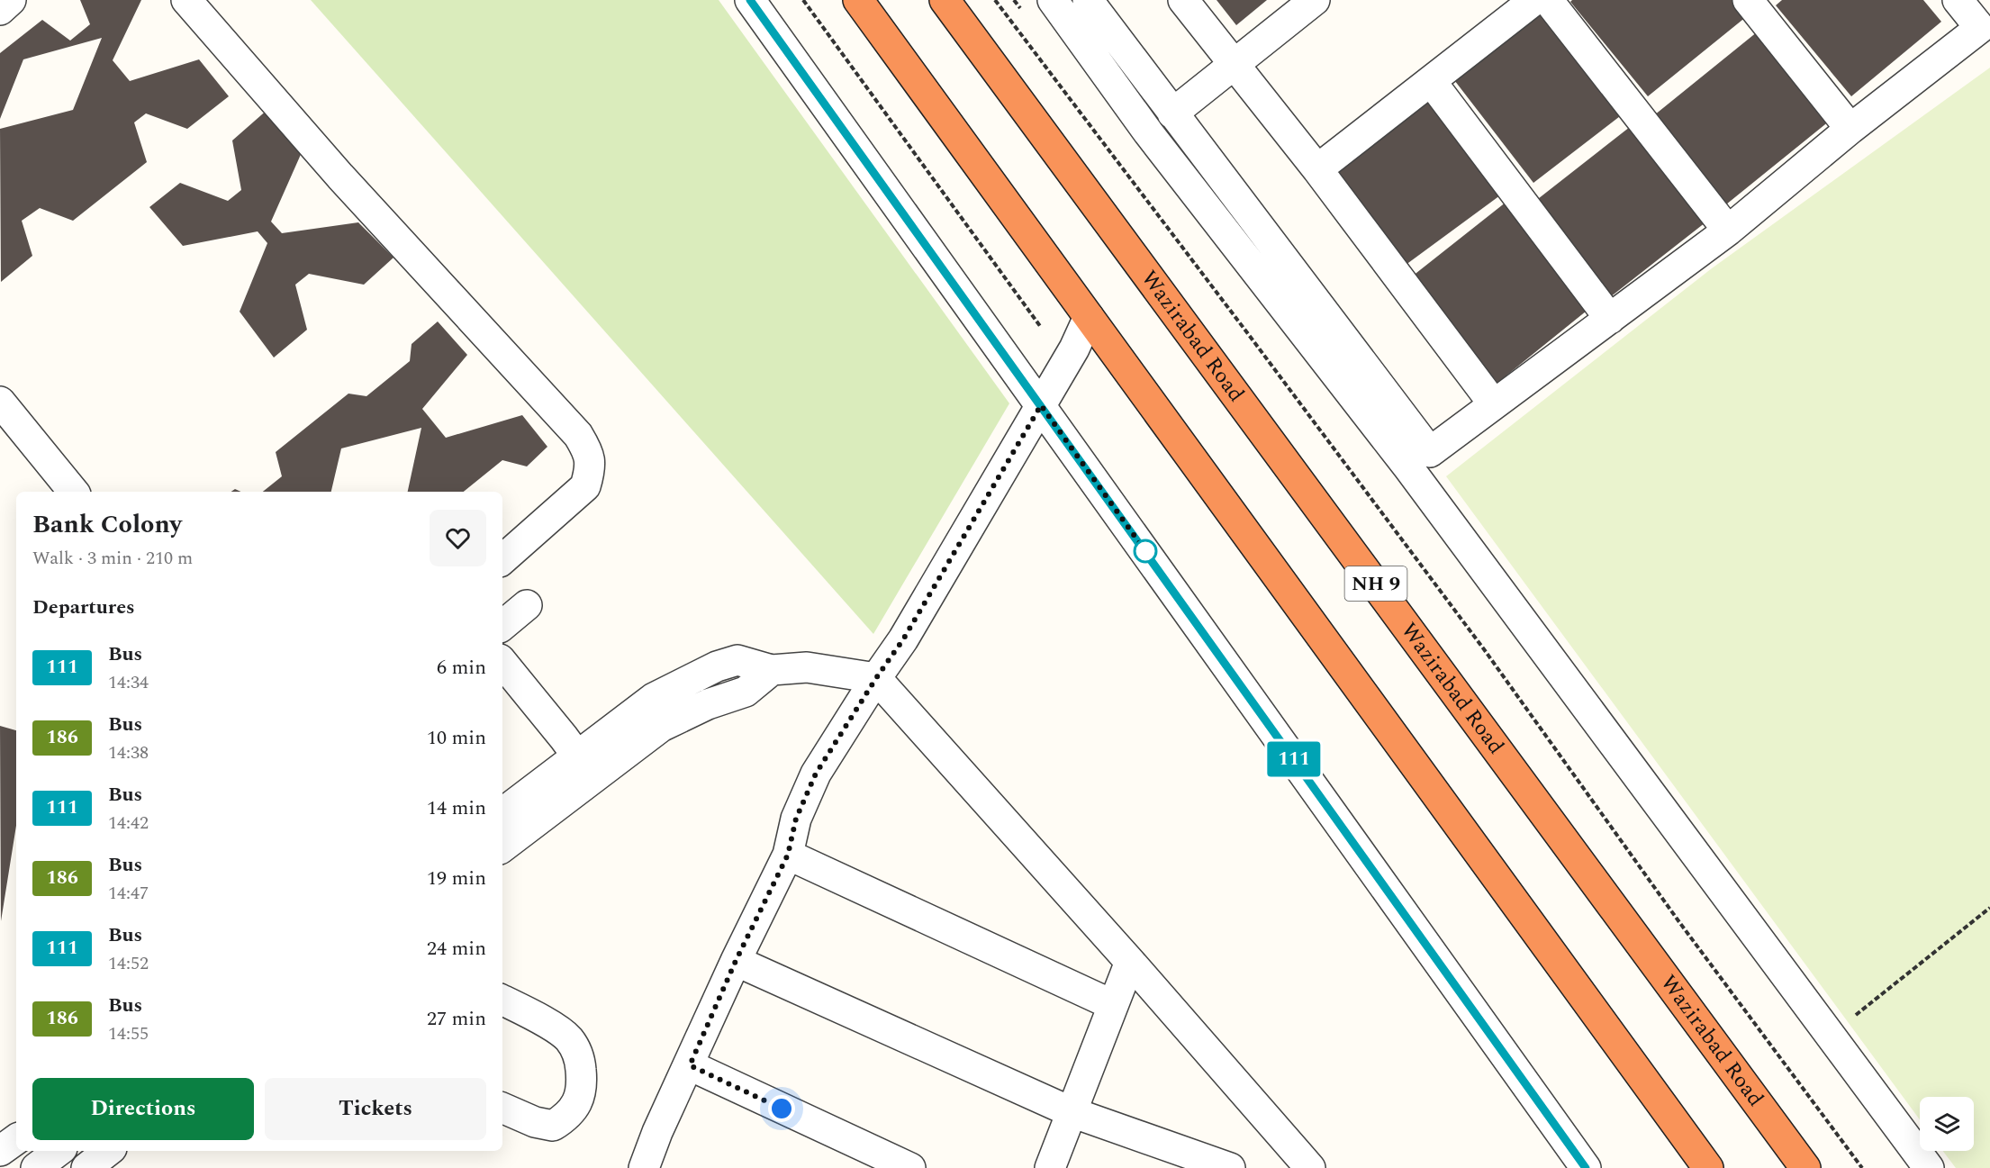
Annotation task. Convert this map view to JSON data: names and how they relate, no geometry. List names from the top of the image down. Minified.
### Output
{"streets":{"highway":["Wazirabad Road","NH 9"]},"lines":["bus line 111"],"page":{"on_map":"111","heading":[["Bank Colony","Walk · 3 min · 210 m"],"Departures"],"list":[{"mark":"111","name":"Bus","note":"14:34","value":"6 min"},{"mark":"186","name":"Bus","note":"14:38","value":"10 min"},{"mark":"111","name":"Bus","note":"14:42","value":"14 min"},{"mark":"186","name":"Bus","note":"14:47","value":"19 min"},{"mark":"111","name":"Bus","note":"14:52","value":"24 min"},{"mark":"186","name":"Bus","note":"14:55","value":"27 min"}],"buttons":["Directions","Tickets"]}}
